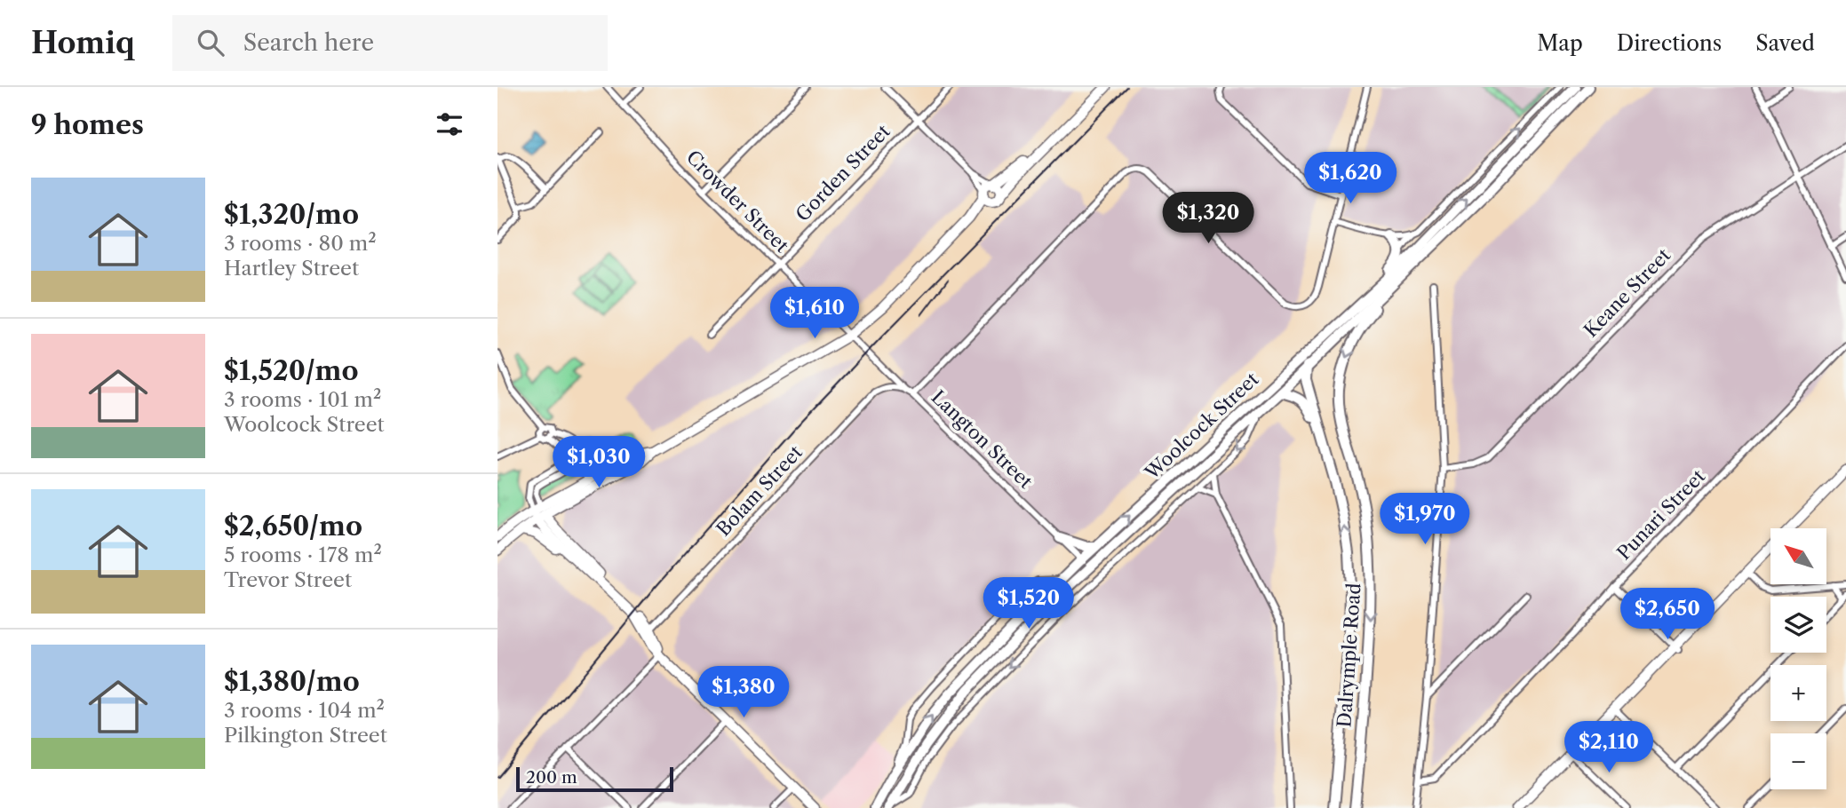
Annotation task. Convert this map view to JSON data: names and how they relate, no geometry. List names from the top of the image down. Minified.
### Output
{"streets":{"main road":["Woolcock Street","Dalrymple Road"],"street":["Gorden Street","Crowder Street","Keane Street","Langton Street","Bolam Street","Punari Street"]},"crossings":[["Gorden Street","Crowder Street"],["Crowder Street","Langton Street"],["Woolcock Street","Langton Street"],["Woolcock Street","Dalrymple Road"],["Langton Street","Bolam Street"]],"scale_bar":"200 m","north":"top left","page":{"header":"Homiq","search":"Search here","nav":["Map","Directions","Saved"],"heading":"9 homes","price":["$1,620","$1,320","$1,610","$1,030","$1,970","$1,520","$2,650","$1,380","$2,110"],"list":[{"name":"$1,320/mo","note":"3 rooms · 80 m² · Hartley Street"},{"name":"$1,520/mo","note":"3 rooms · 101 m² · Woolcock Street"},{"name":"$2,650/mo","note":"5 rooms · 178 m² · Trevor Street"},{"name":"$1,380/mo","note":"3 rooms · 104 m² · Pilkington Street"}],"map_buttons":["+","−"],"scale":"200 m"}}
